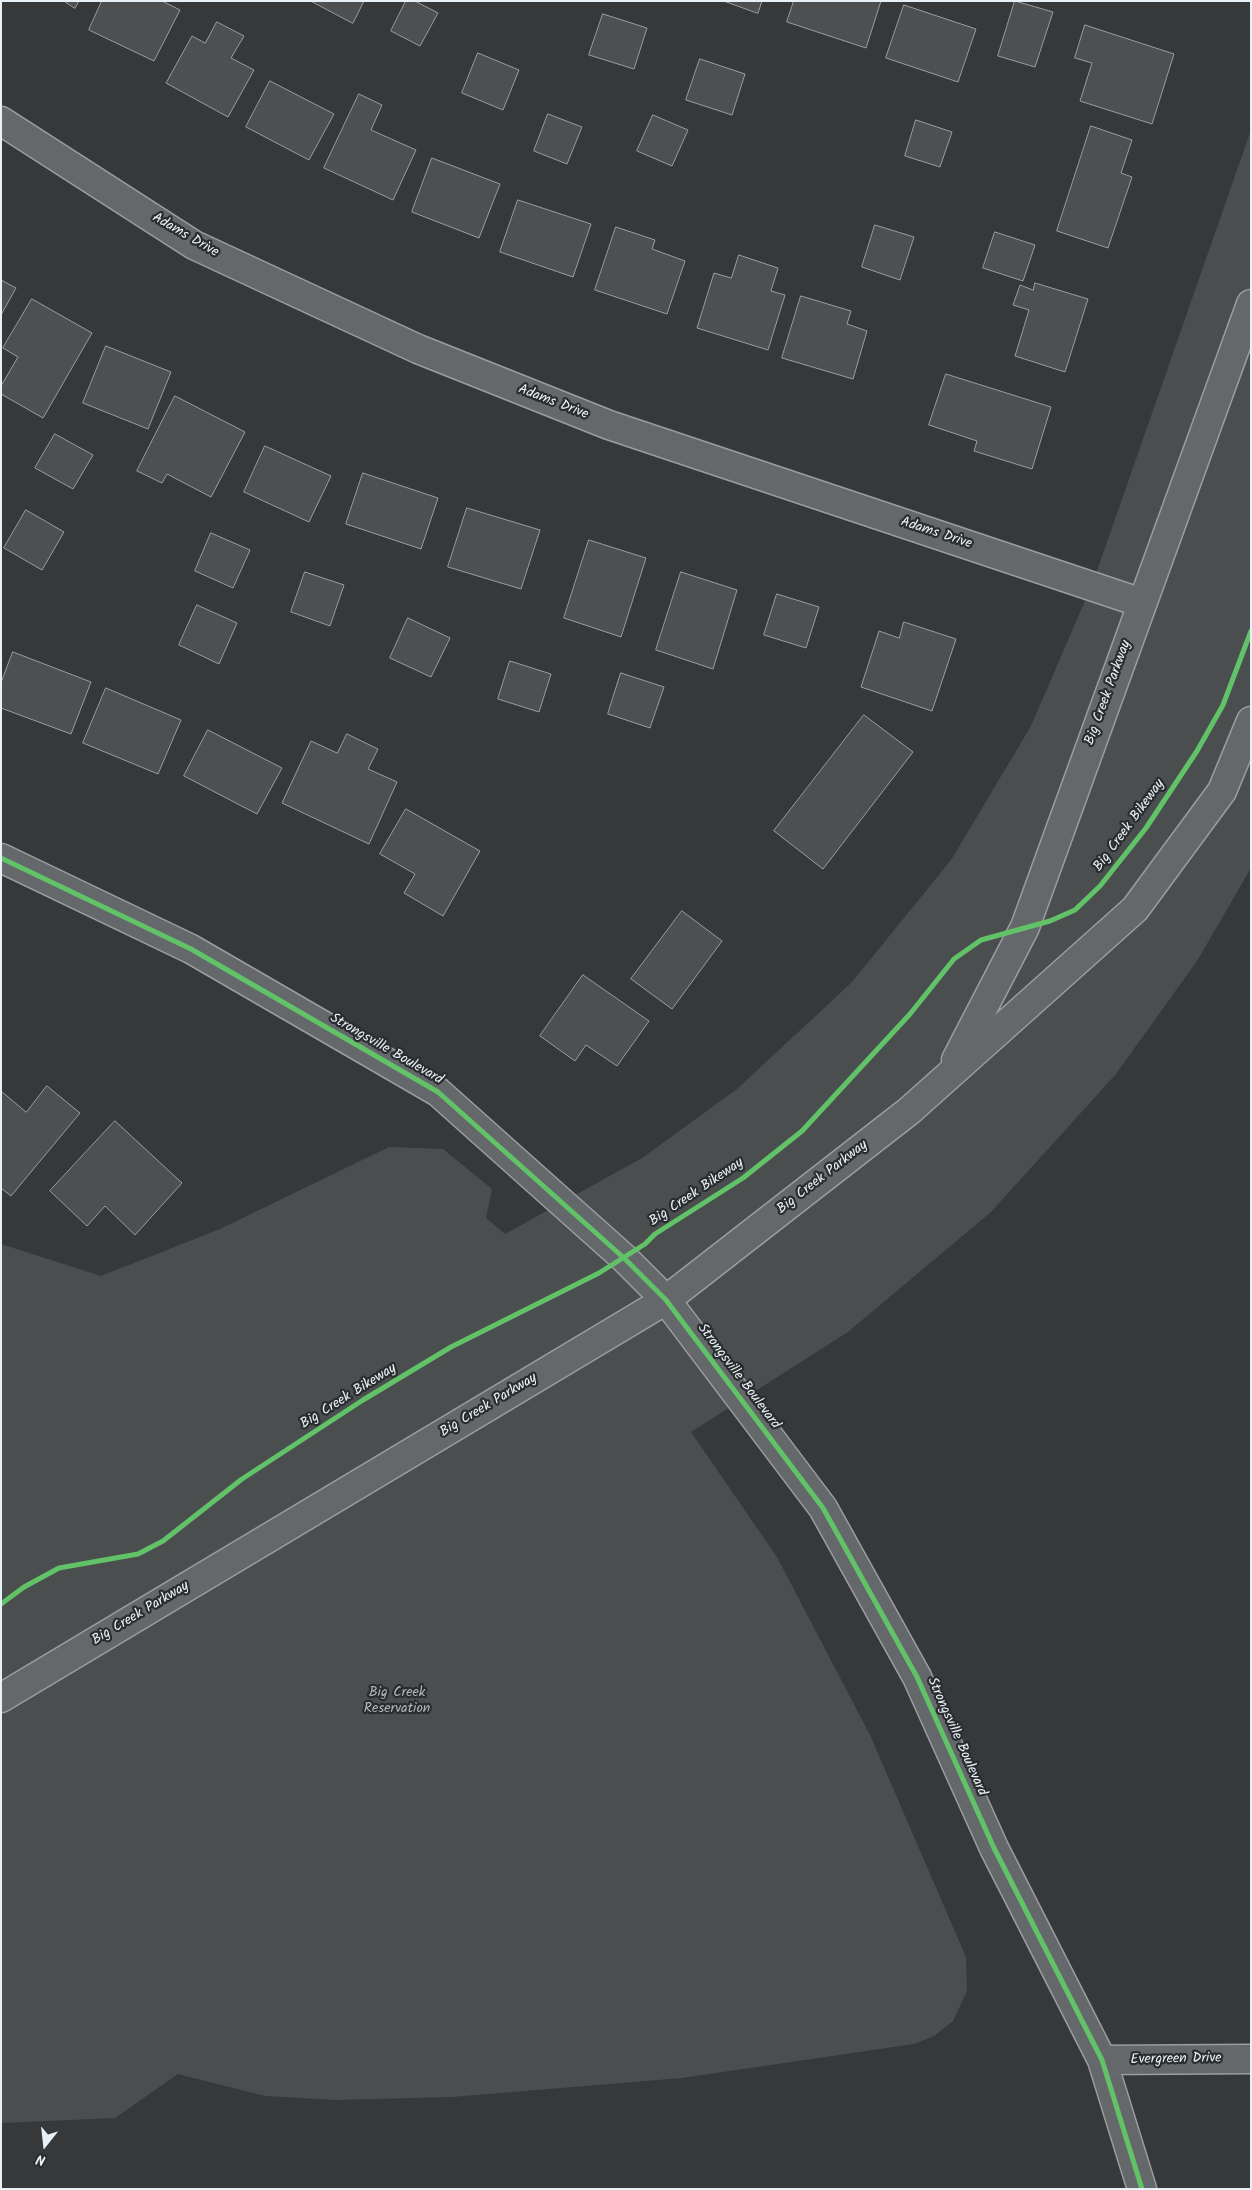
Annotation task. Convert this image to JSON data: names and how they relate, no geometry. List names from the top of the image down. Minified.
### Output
{"streets":{"street":["Adams Drive","Big Creek Parkway","Strongsville Boulevard","Evergreen Drive"],"cycle path":["Big Creek Bikeway"]},"crossings":[["Adams Drive","Big Creek Parkway"],["Big Creek Parkway","Strongsville Boulevard"],["Strongsville Boulevard","Evergreen Drive"]],"parks":["Big Creek Reservation"],"north":"bottom"}
